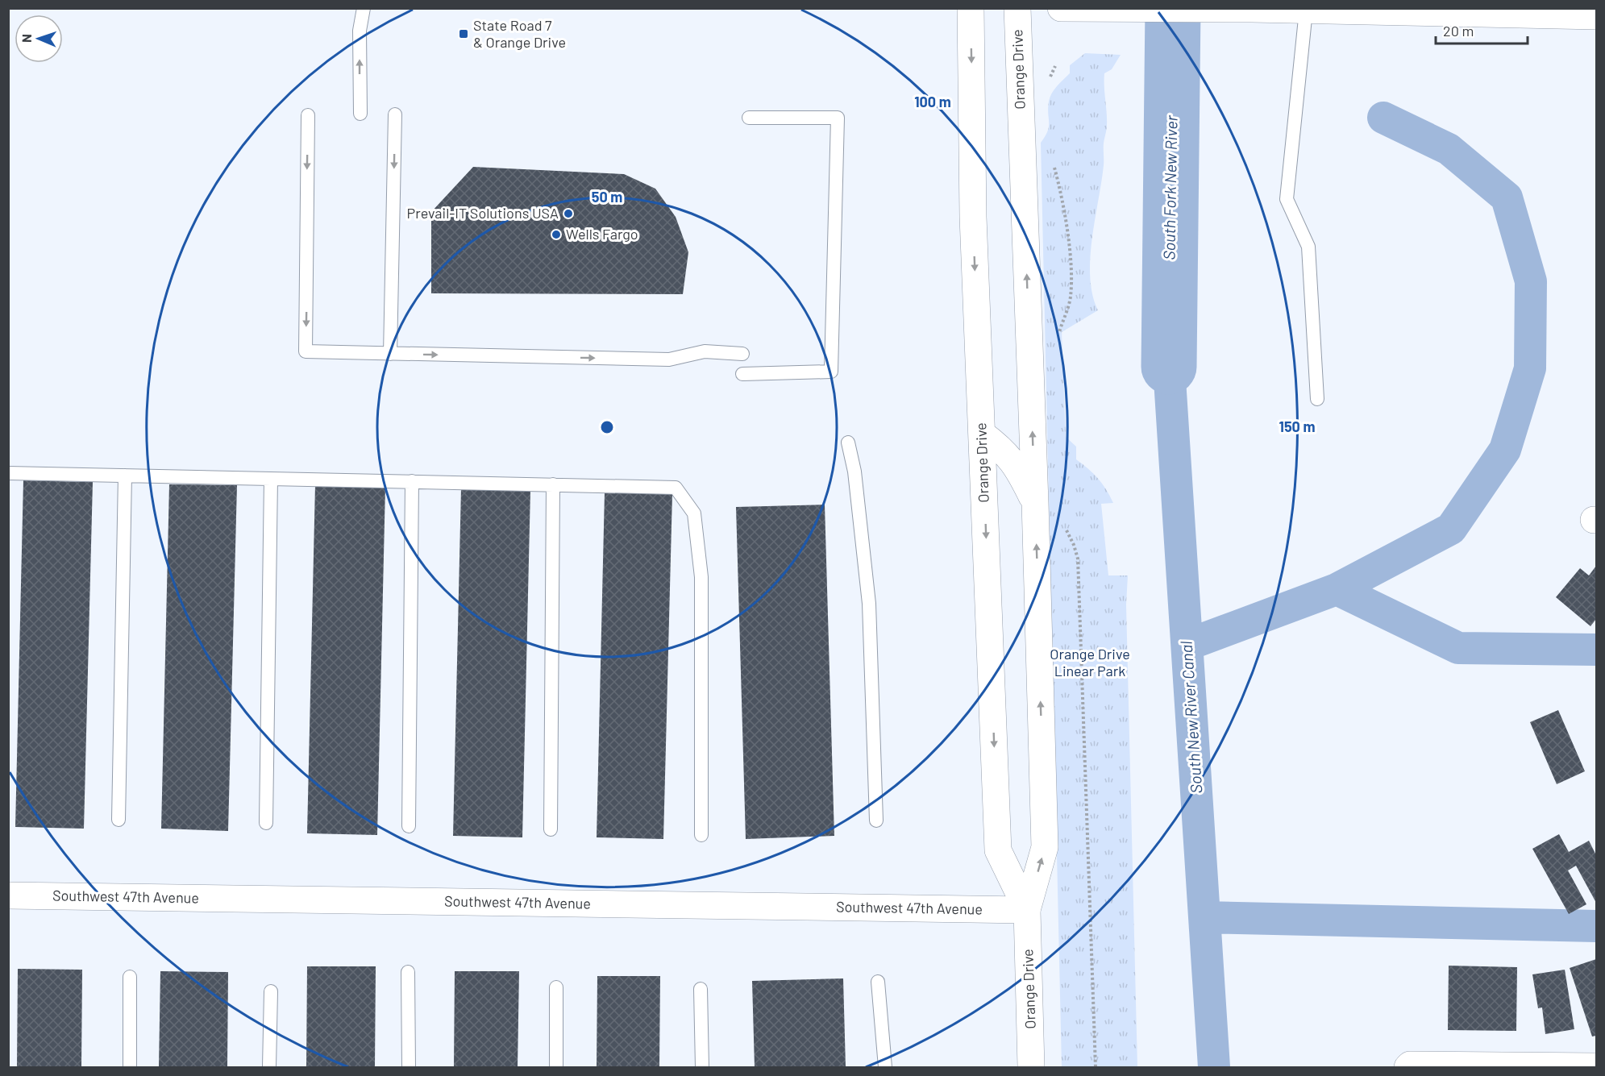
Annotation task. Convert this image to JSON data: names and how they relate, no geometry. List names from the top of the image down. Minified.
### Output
{"streets":{"street":["Orange Drive","Southwest 47th Avenue"]},"crossings":[["Orange Drive","Southwest 47th Avenue"]],"water":["South Fork New River","South New River Canal"],"parks":["Orange Drive Linear Park"],"places":{"transit":["State Road 7 & Orange Drive"],"other":["Prevail-IT Solutions USA","Wells Fargo"]},"scale_bar":"20 m","north":"left","rings":["100 m","50 m","150 m"]}
